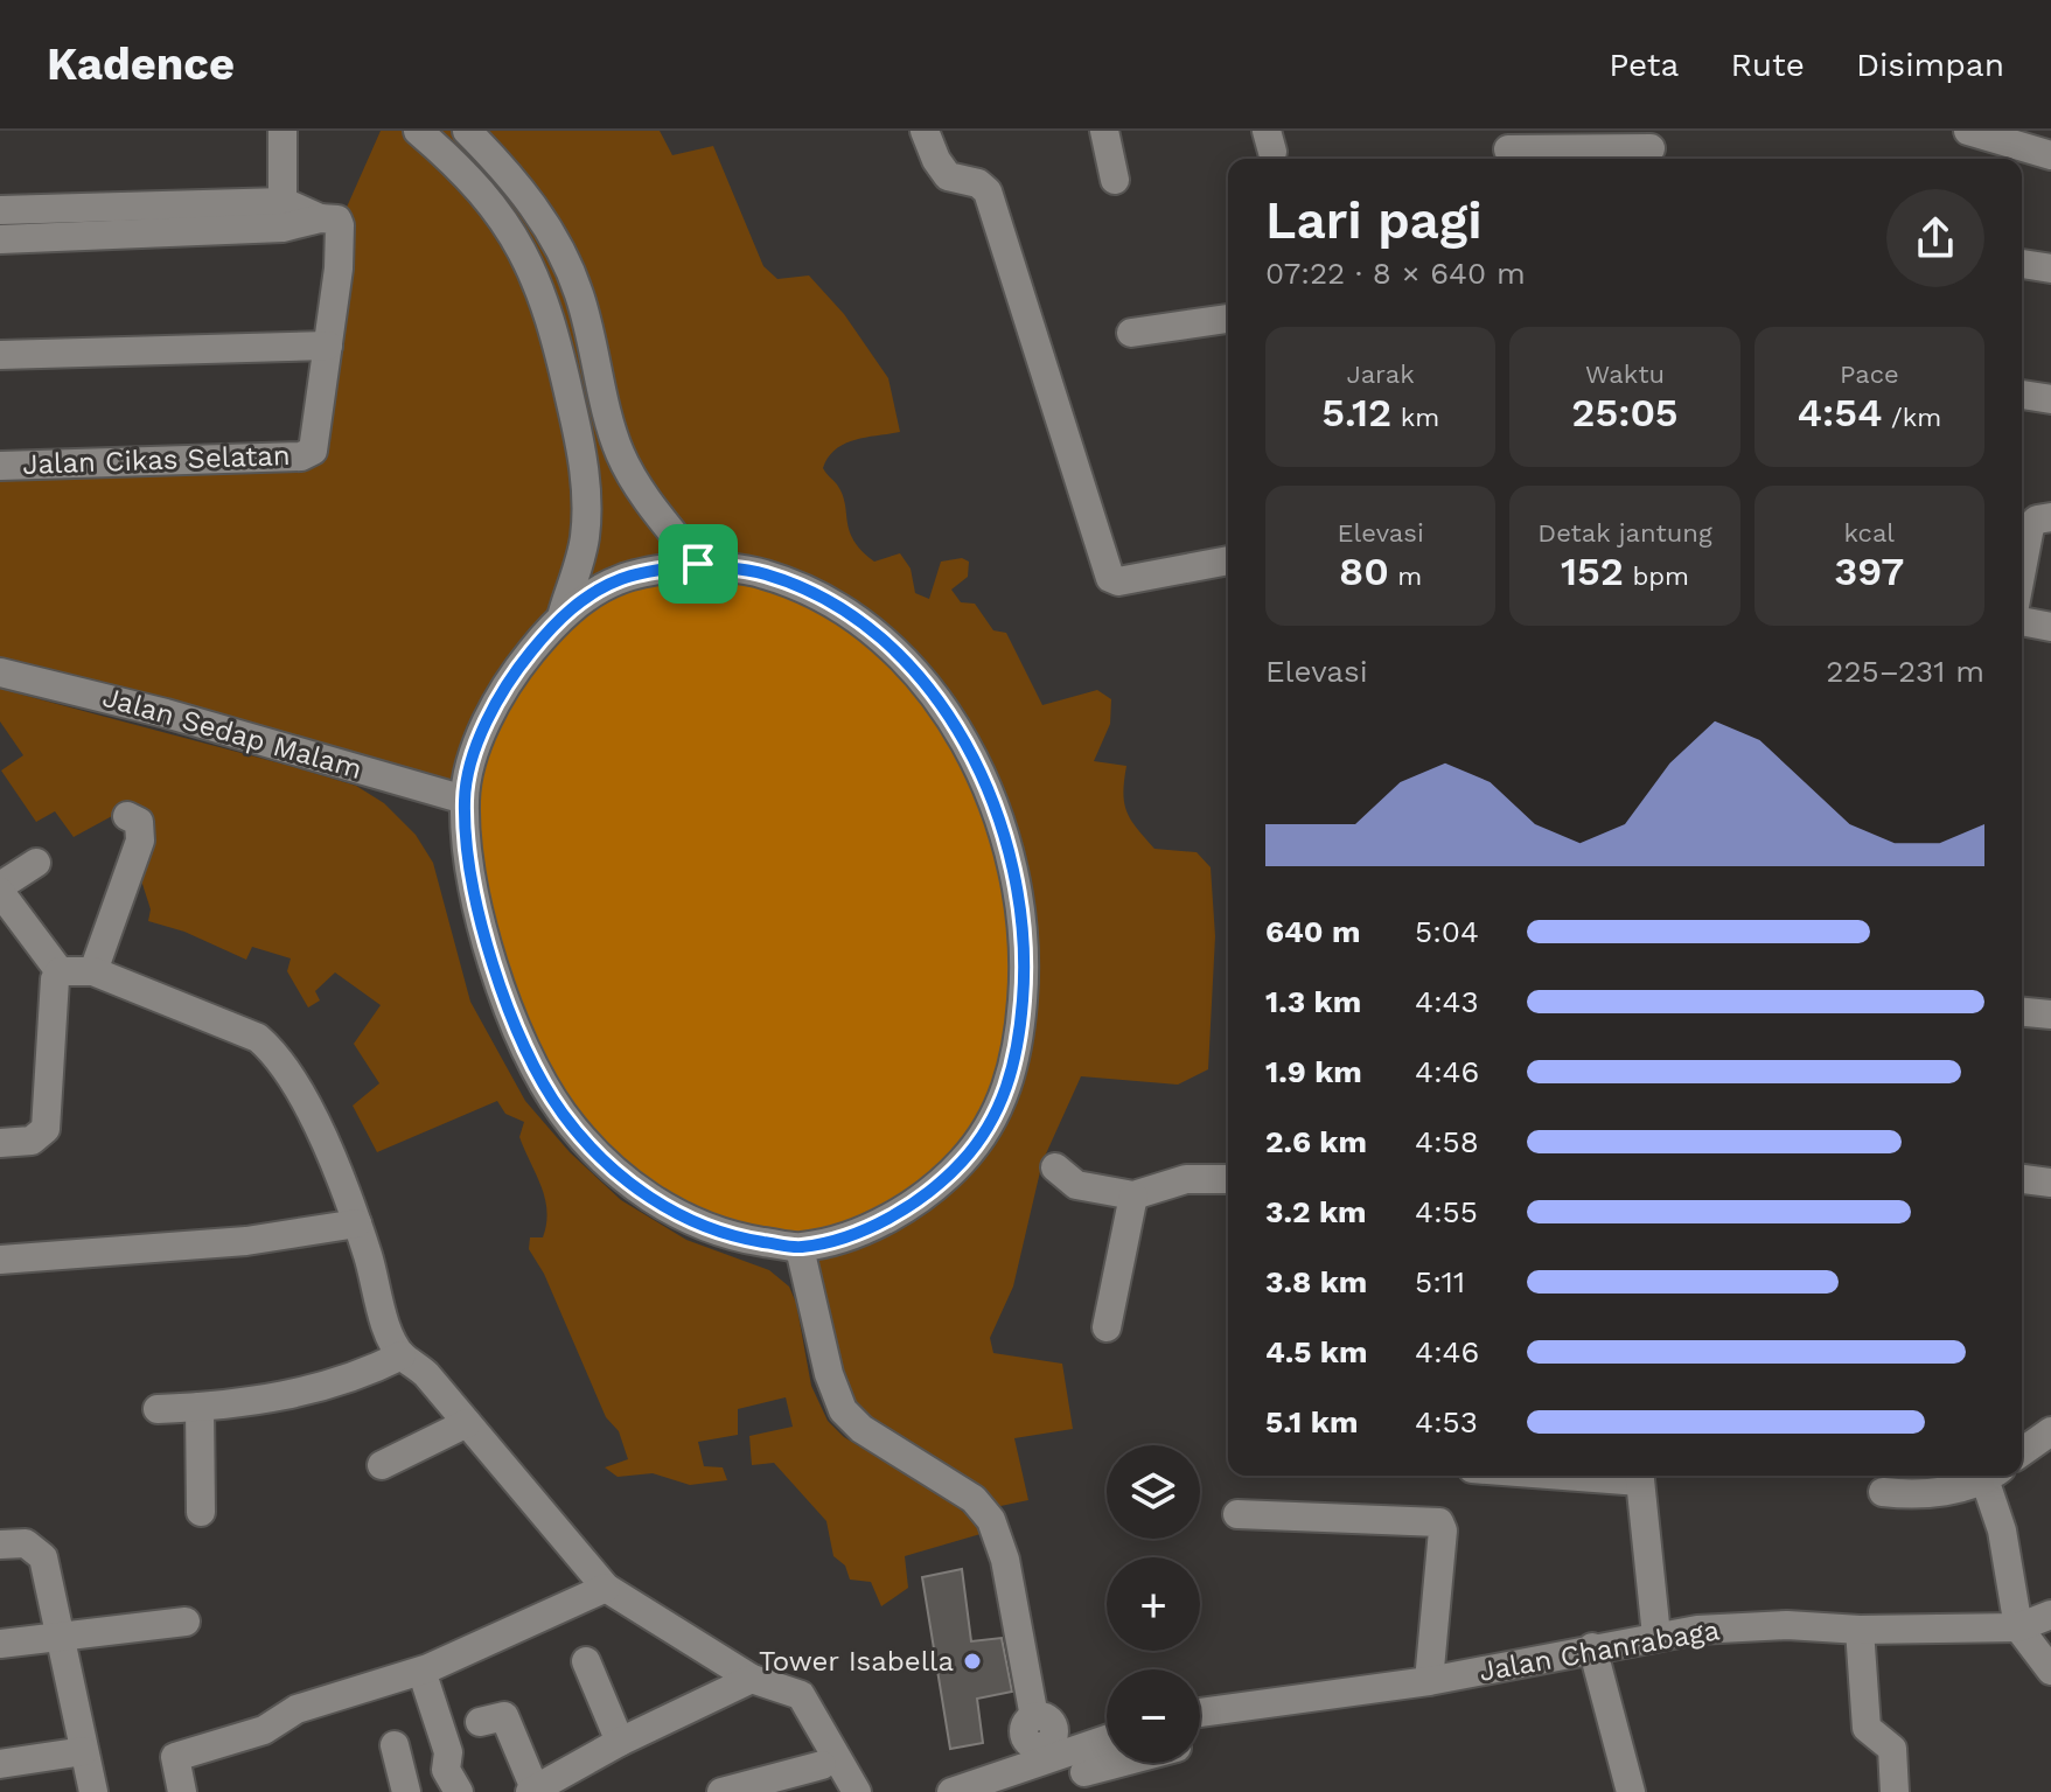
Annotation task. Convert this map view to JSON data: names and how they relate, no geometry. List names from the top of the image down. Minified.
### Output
{"streets":{"street":["Jalan Cikas Selatan","Jalan Sedap Malam","Jalan Chanrabaga"]},"places":["Tower Isabella"],"page":{"header":"Kadence","nav":["Peta","Rute","Disimpan"],"heading":["Lari pagi","07:22 · 8 × 640 m"],"stats":[["Jarak","5.12 km"],["Waktu","25:05"],["Pace","4:54 /km"],["Elevasi","80 m"],["Detak jantung","152 bpm"],["kcal","397"]],"chart":["Elevasi","225–231 m"],"list":[{"name":"640 m","note":"5:04"},{"name":"1.3 km","note":"4:43"},{"name":"1.9 km","note":"4:46"},{"name":"2.6 km","note":"4:58"},{"name":"3.2 km","note":"4:55"},{"name":"3.8 km","note":"5:11"},{"name":"4.5 km","note":"4:46"},{"name":"5.1 km","note":"4:53"}],"map_buttons":["+","−"]}}
